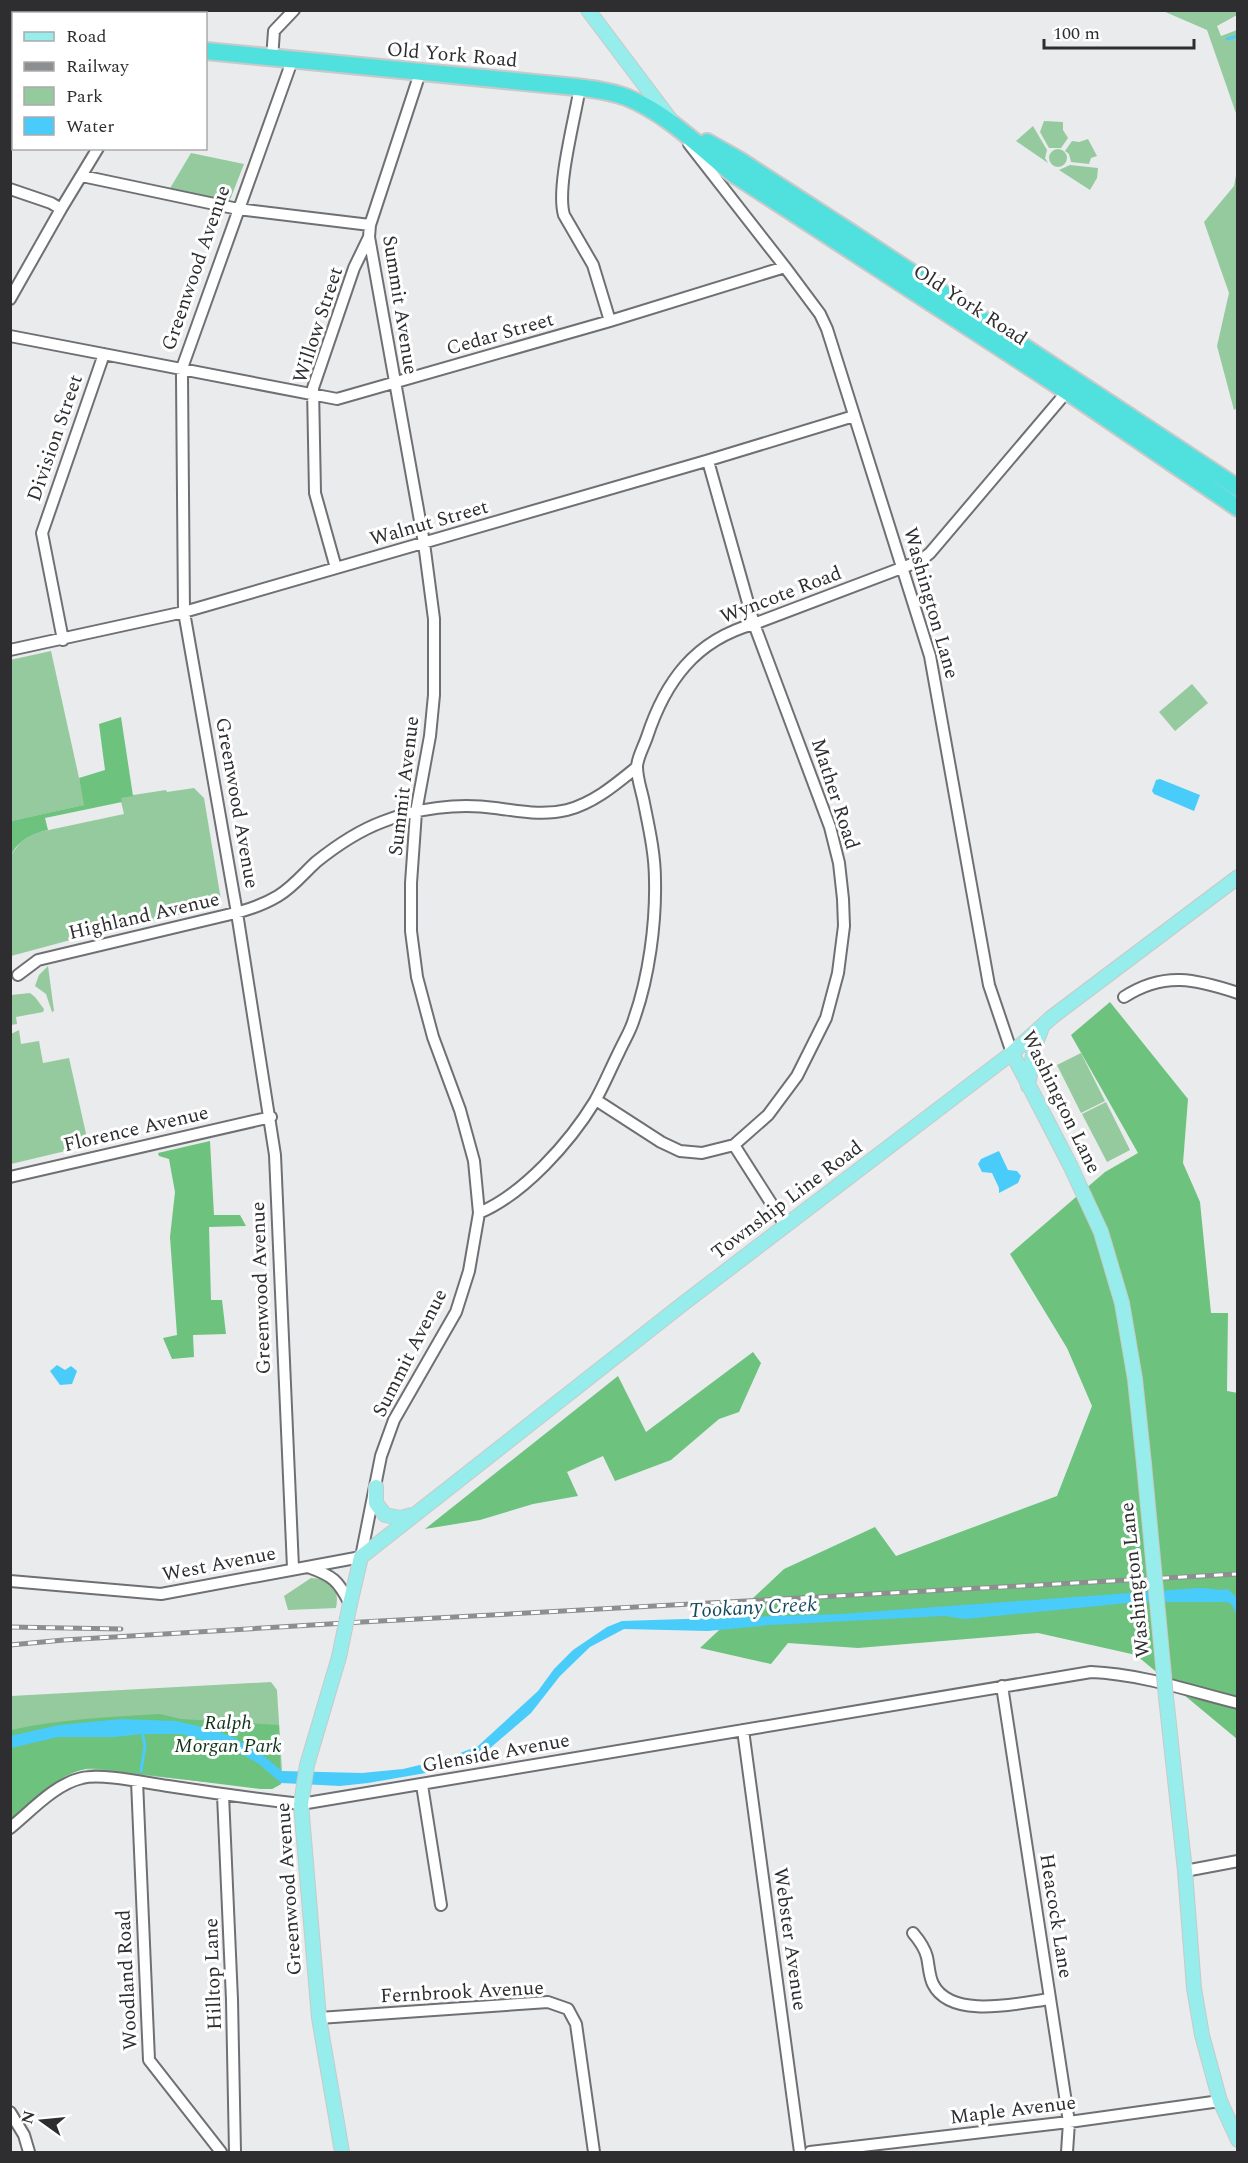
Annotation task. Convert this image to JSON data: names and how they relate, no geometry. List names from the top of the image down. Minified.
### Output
{"streets":{"highway":["Old York Road"],"main road":["Greenwood Avenue","Washington Lane","Township Line Road"],"street":["Summit Avenue","Willow Street","Cedar Street","Division Street","Walnut Street","Wyncote Road","Mather Road","Highland Avenue","Florence Avenue","West Avenue","Glenside Avenue","Heacock Lane","Webster Avenue","Hilltop Lane","Woodland Road","Fernbrook Avenue","Maple Avenue"]},"crossings":[["Old York Road","Greenwood Avenue"],["Old York Road","Summit Avenue"],["Old York Road","Wyncote Road"],["Old York Road","Washington Lane"],["Greenwood Avenue","Summit Avenue"],["Greenwood Avenue","Cedar Street"],["Greenwood Avenue","Walnut Street"],["Greenwood Avenue","Highland Avenue"],["Greenwood Avenue","Florence Avenue"],["Greenwood Avenue","Township Line Road"],["Greenwood Avenue","West Avenue"],["Greenwood Avenue","Glenside Avenue"],["Greenwood Avenue","Fernbrook Avenue"],["Summit Avenue","Willow Street"],["Summit Avenue","Cedar Street"],["Summit Avenue","Walnut Street"],["Summit Avenue","Highland Avenue"],["Summit Avenue","Township Line Road"],["Summit Avenue","West Avenue"],["Willow Street","Cedar Street"],["Willow Street","Walnut Street"],["Cedar Street","Division Street"],["Cedar Street","Washington Lane"],["Division Street","Walnut Street"],["Walnut Street","Washington Lane"],["Walnut Street","Mather Road"],["Wyncote Road","Washington Lane"],["Wyncote Road","Mather Road"],["Wyncote Road","Highland Avenue"],["Washington Lane","Township Line Road"],["Washington Lane","Maple Avenue"],["Township Line Road","West Avenue"],["Glenside Avenue","Heacock Lane"],["Glenside Avenue","Webster Avenue"],["Glenside Avenue","Hilltop Lane"],["Glenside Avenue","Woodland Road"],["Heacock Lane","Maple Avenue"]],"water":["Tookany Creek"],"parks":["Ralph Morgan Park"],"legend":["Road","Railway","Park","Water"],"scale_bar":"100 m","north":"left"}
